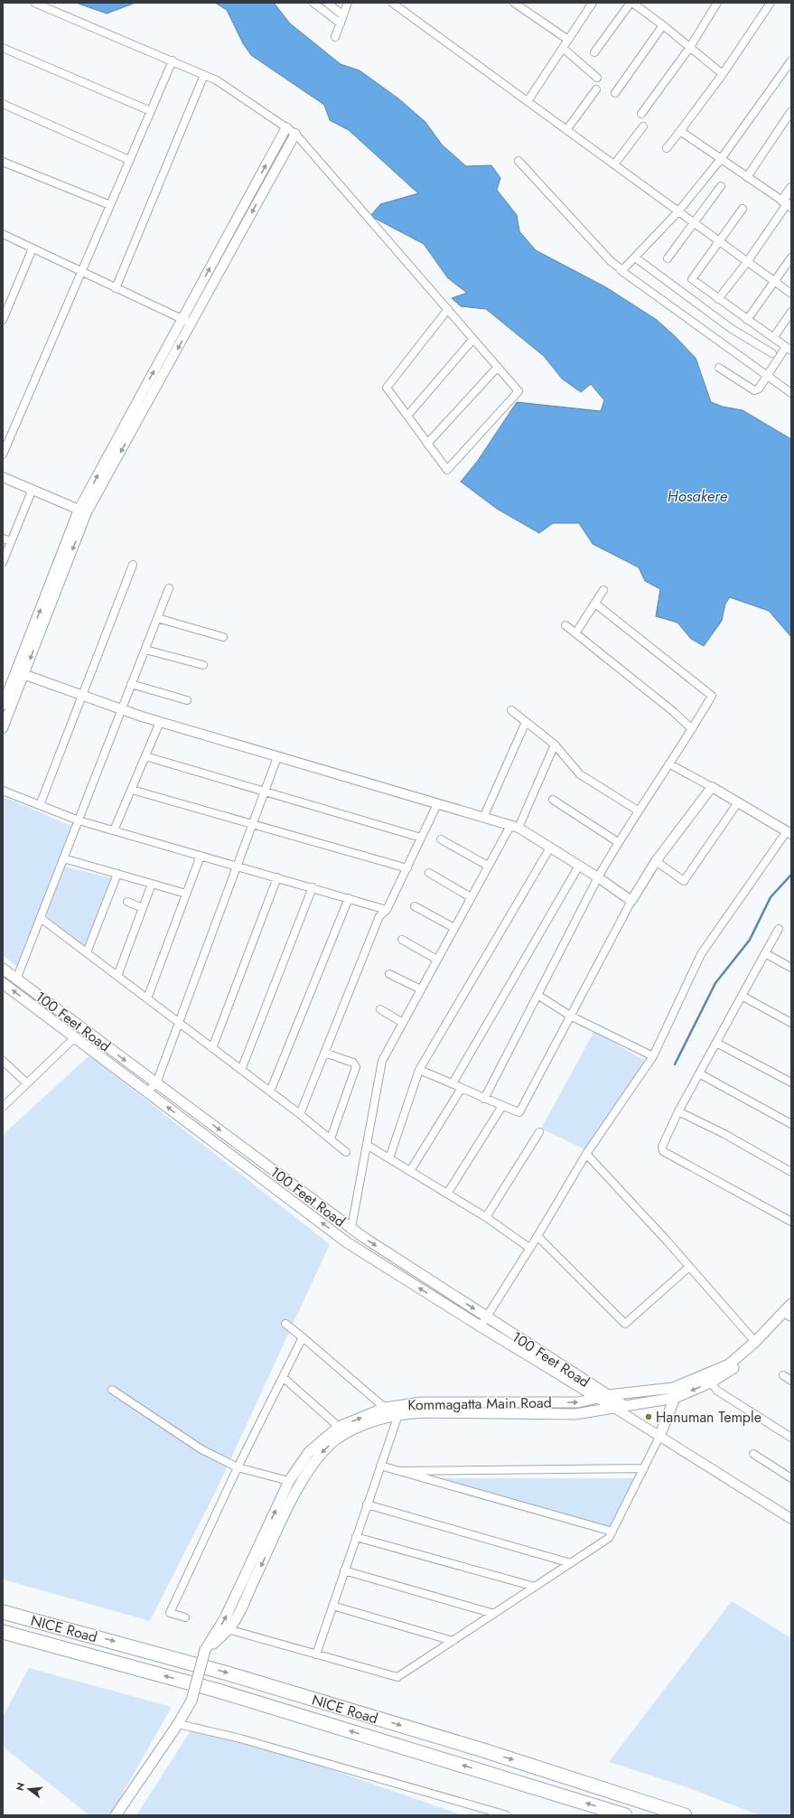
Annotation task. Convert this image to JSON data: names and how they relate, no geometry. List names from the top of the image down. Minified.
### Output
{"streets":{"highway":["NICE Road"],"main road":["100 Feet Road","Kommagatta Main Road"]},"crossings":[["100 Feet Road","Kommagatta Main Road"]],"water":["Hosakere"],"places":["Hanuman Temple"],"north":"left"}
